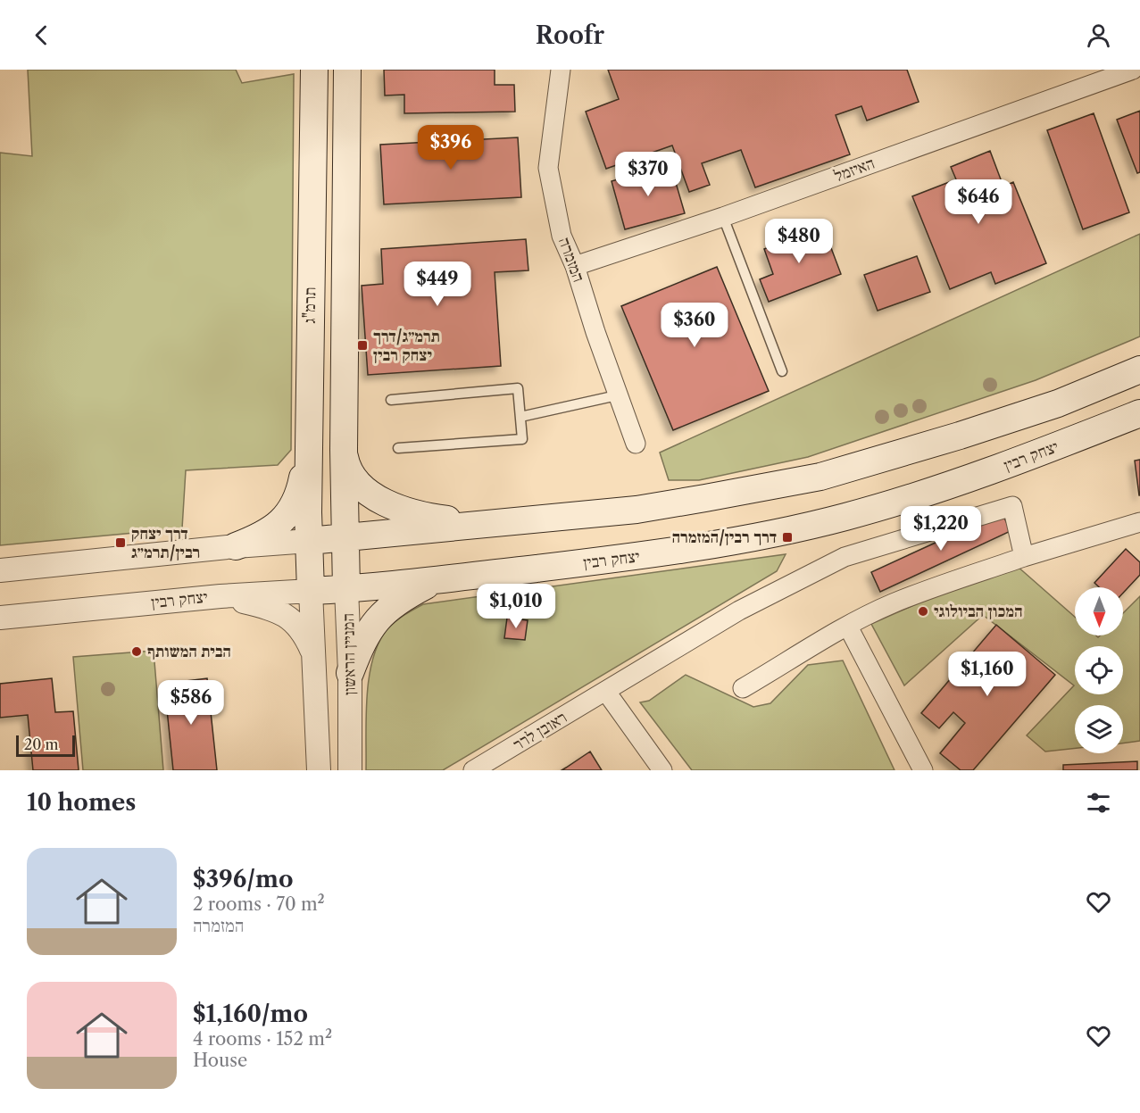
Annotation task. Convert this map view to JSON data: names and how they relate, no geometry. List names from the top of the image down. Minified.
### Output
{"streets":{"main road":["תרמ\"ג","יצחק רבין","המניין הראשון"],"street":["האיזמל","המזמרה","ראובן לרר"]},"crossings":[["האיזמל","המזמרה"],["יצחק רבין","המניין הראשון"]],"places":{"transit":["תרמ״ג/דרך יצחק רבין","דרך רבין/המזמרה","דרך יצחק רבין/תרמ״ג"],"other":["המכון הביולוגי","הבית המשותף"]},"scale_bar":"20 m","north":"bottom","page":{"header":"Roofr","price":["$396","$370","$646","$480","$449","$360","$1,220","$1,010","$1,160","$586"],"scale":"20 m","heading":"10 homes","list":[{"name":"$396/mo","note":"2 rooms · 70 m² · המזמרה"},{"name":"$1,160/mo","note":"4 rooms · 152 m² · House"}]}}
